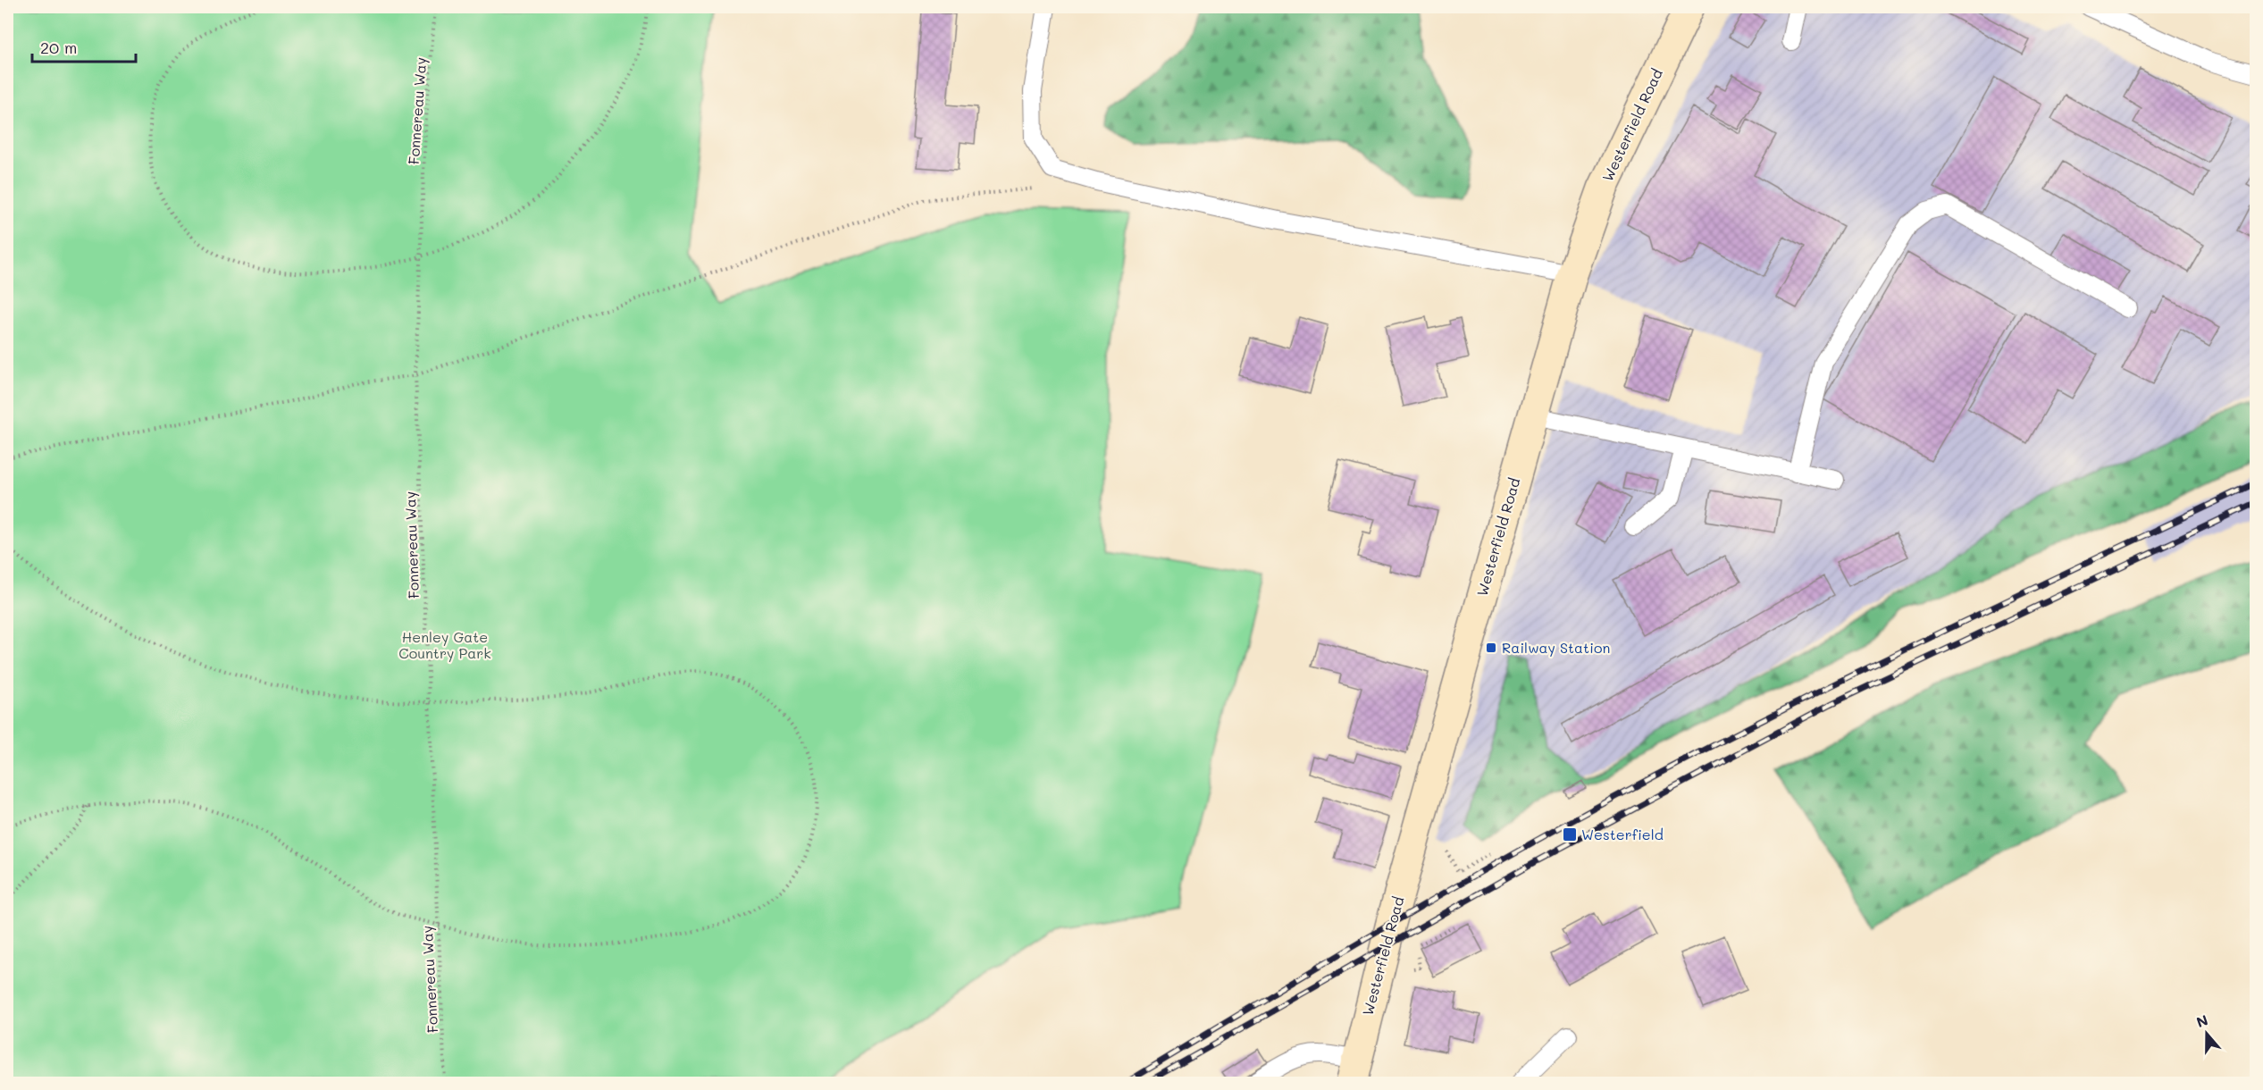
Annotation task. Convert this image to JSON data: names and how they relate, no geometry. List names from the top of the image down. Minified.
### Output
{"streets":{"main road":["Westerfield Road"],"path":["Fonnereau Way"]},"parks":["Henley Gate Country Park"],"places":{"transit":["Railway Station","Westerfield"]},"scale_bar":"20 m","north":"top"}
